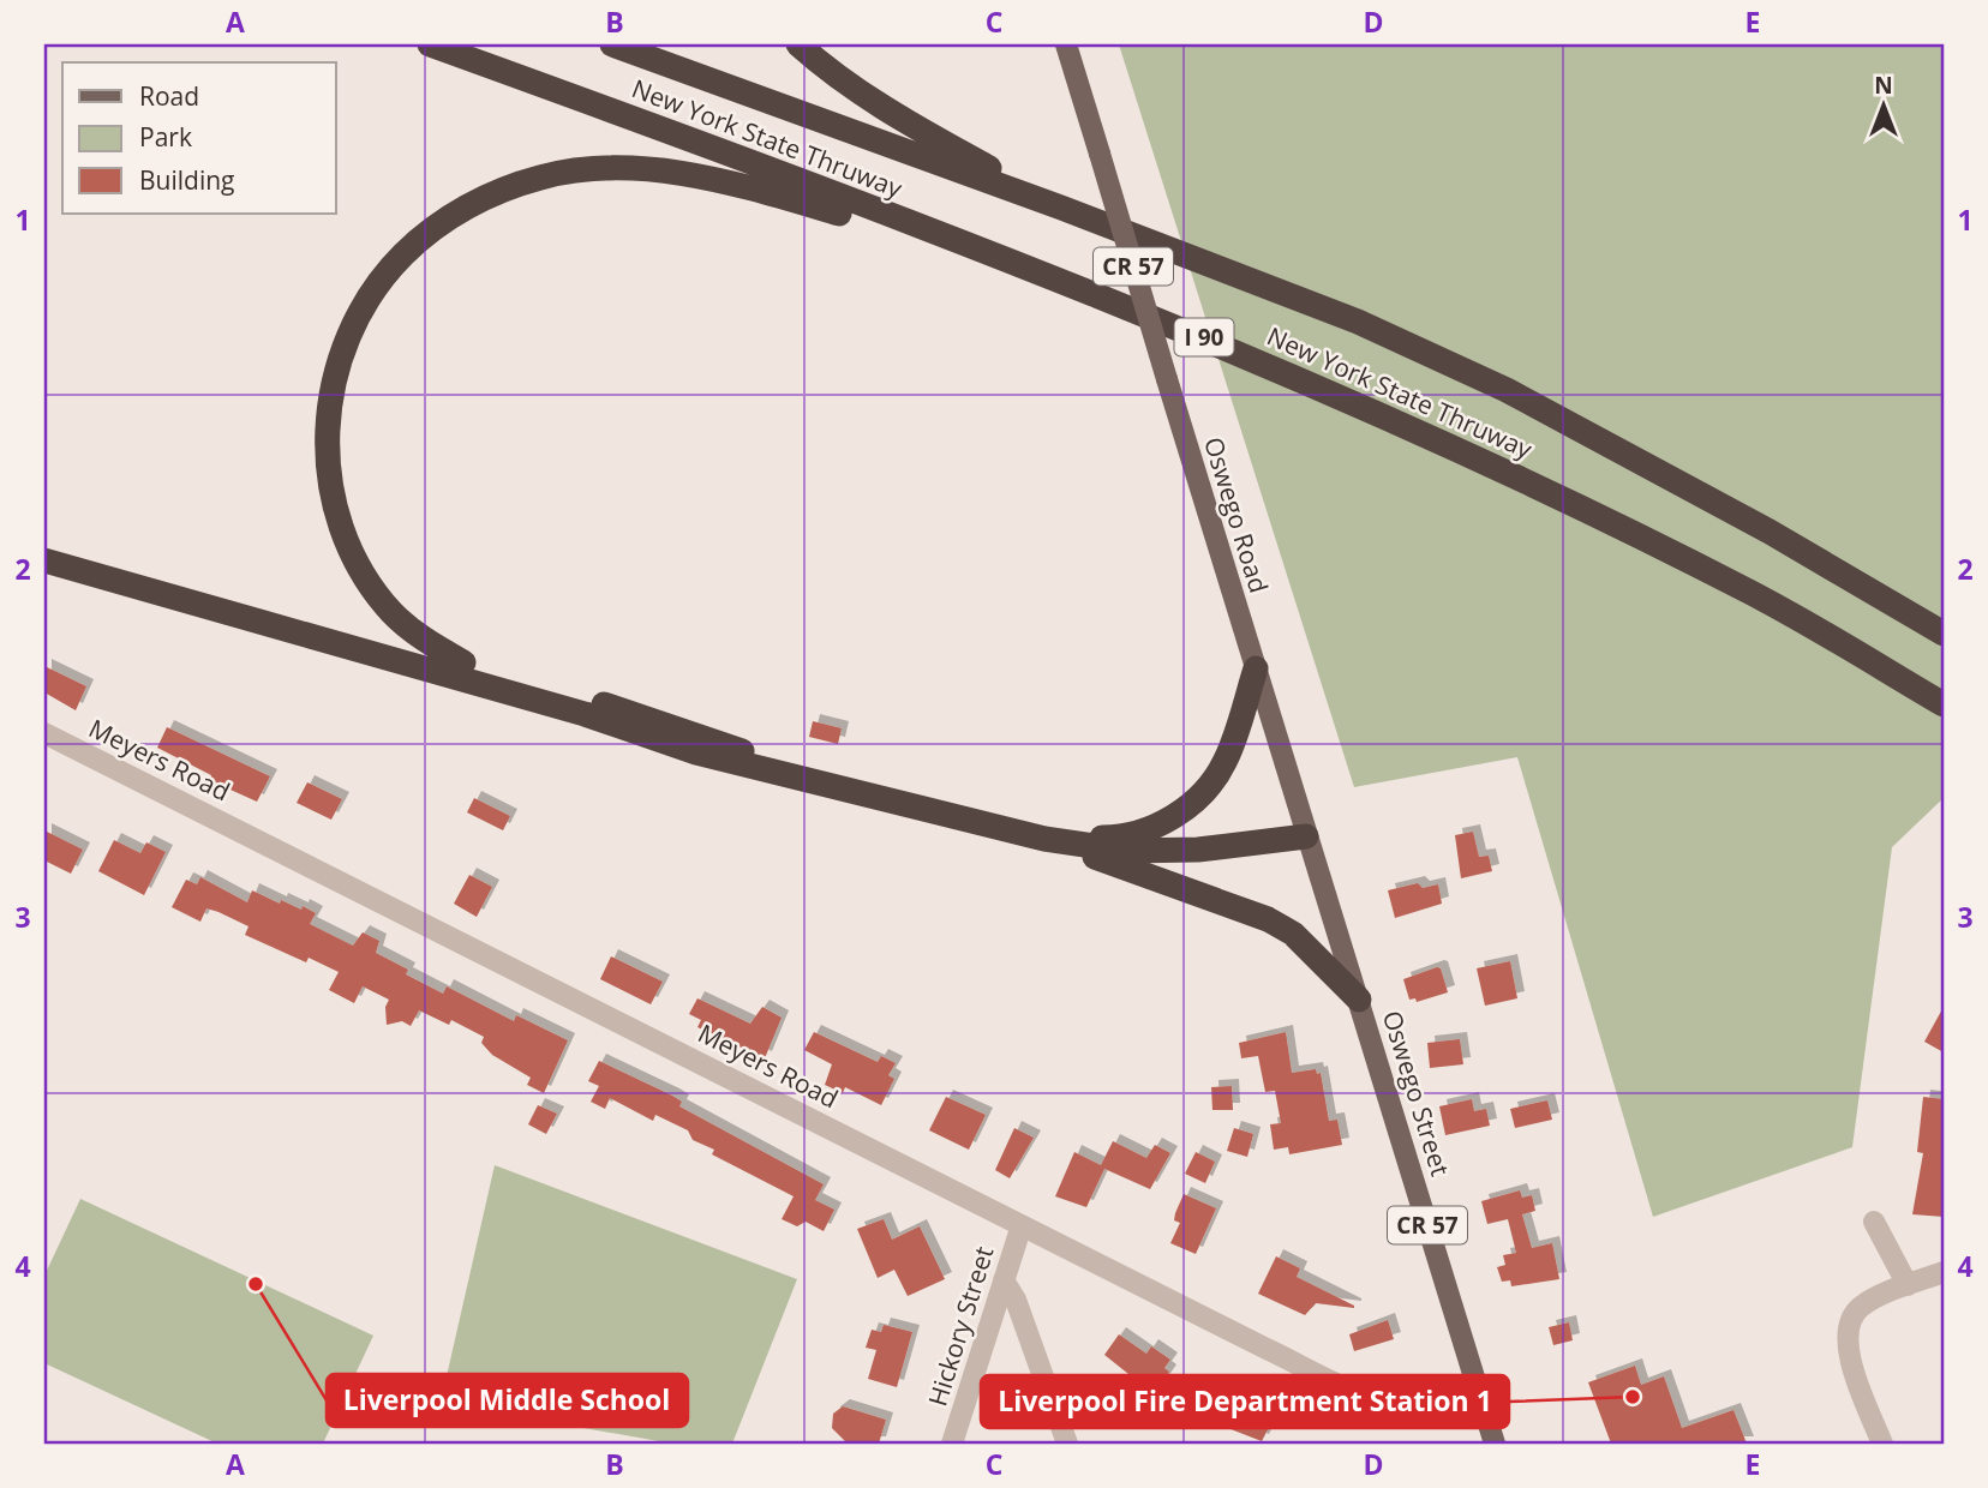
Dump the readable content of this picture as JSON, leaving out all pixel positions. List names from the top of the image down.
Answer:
{
  "streets": {
    "highway": ["New York State Thruway", "I 90"],
    "main road": ["CR 57", "Oswego Road", "Oswego Street"],
    "street": ["Meyers Road", "Hickory Street"]
  },
  "crossings": [
    ["Oswego Road", "Oswego Street"],
    ["Meyers Road", "Oswego Street"],
    ["Meyers Road", "Hickory Street"]
  ],
  "places": ["Liverpool Middle School", "Liverpool Fire Department Station 1"],
  "legend": ["Road", "Park", "Building"],
  "north": "top",
  "grid": {
    "columns": [
      "A",
      "B",
      "C",
      "D",
      "E"
    ],
    "rows": [
      "1",
      "2",
      "3",
      "4"
    ]
  }
}
